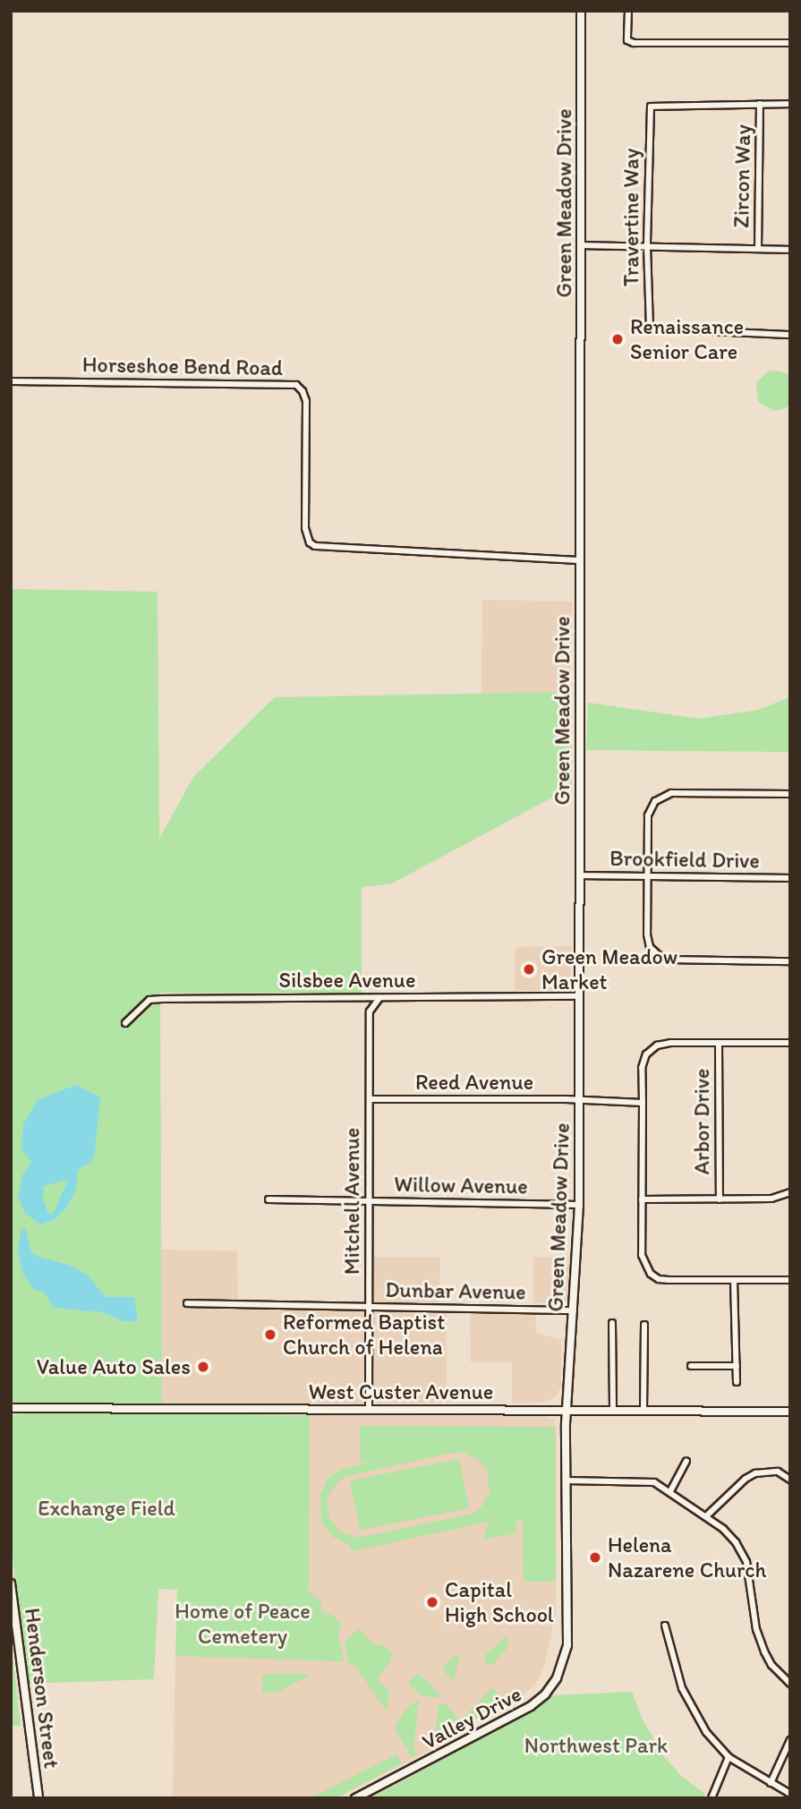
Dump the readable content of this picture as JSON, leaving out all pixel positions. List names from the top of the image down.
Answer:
{
  "streets": {
    "main road": [
      "Green Meadow Drive",
      "West Custer Avenue",
      "Henderson Street",
      "Valley Drive"
    ],
    "street": [
      "Zircon Way",
      "Travertine Way",
      "Horseshoe Bend Road",
      "Brookfield Drive",
      "Silsbee Avenue",
      "Reed Avenue",
      "Arbor Drive",
      "Willow Avenue",
      "Mitchell Avenue",
      "Dunbar Avenue"
    ]
  },
  "crossings": [
    ["Zircon Way", "Travertine Way"],
    ["Green Meadow Drive", "Horseshoe Bend Road"],
    ["Green Meadow Drive", "Brookfield Drive"],
    ["Green Meadow Drive", "Silsbee Avenue"],
    ["Green Meadow Drive", "Reed Avenue"],
    ["Green Meadow Drive", "Willow Avenue"],
    ["Green Meadow Drive", "Dunbar Avenue"],
    ["Green Meadow Drive", "West Custer Avenue"],
    ["Green Meadow Drive", "Valley Drive"],
    ["Silsbee Avenue", "Mitchell Avenue"],
    ["Reed Avenue", "Mitchell Avenue"],
    ["Willow Avenue", "Mitchell Avenue"],
    ["Mitchell Avenue", "Dunbar Avenue"],
    ["Mitchell Avenue", "West Custer Avenue"],
    ["West Custer Avenue", "Valley Drive"]
  ],
  "parks": ["Exchange Field", "Home of Peace Cemetery", "Northwest Park"],
  "places": [
    "Renaissance Senior Care",
    "Green Meadow Market",
    "Reformed Baptist Church of Helena",
    "Value Auto Sales",
    "Helena Nazarene Church",
    "Capital High School"
  ]
}
